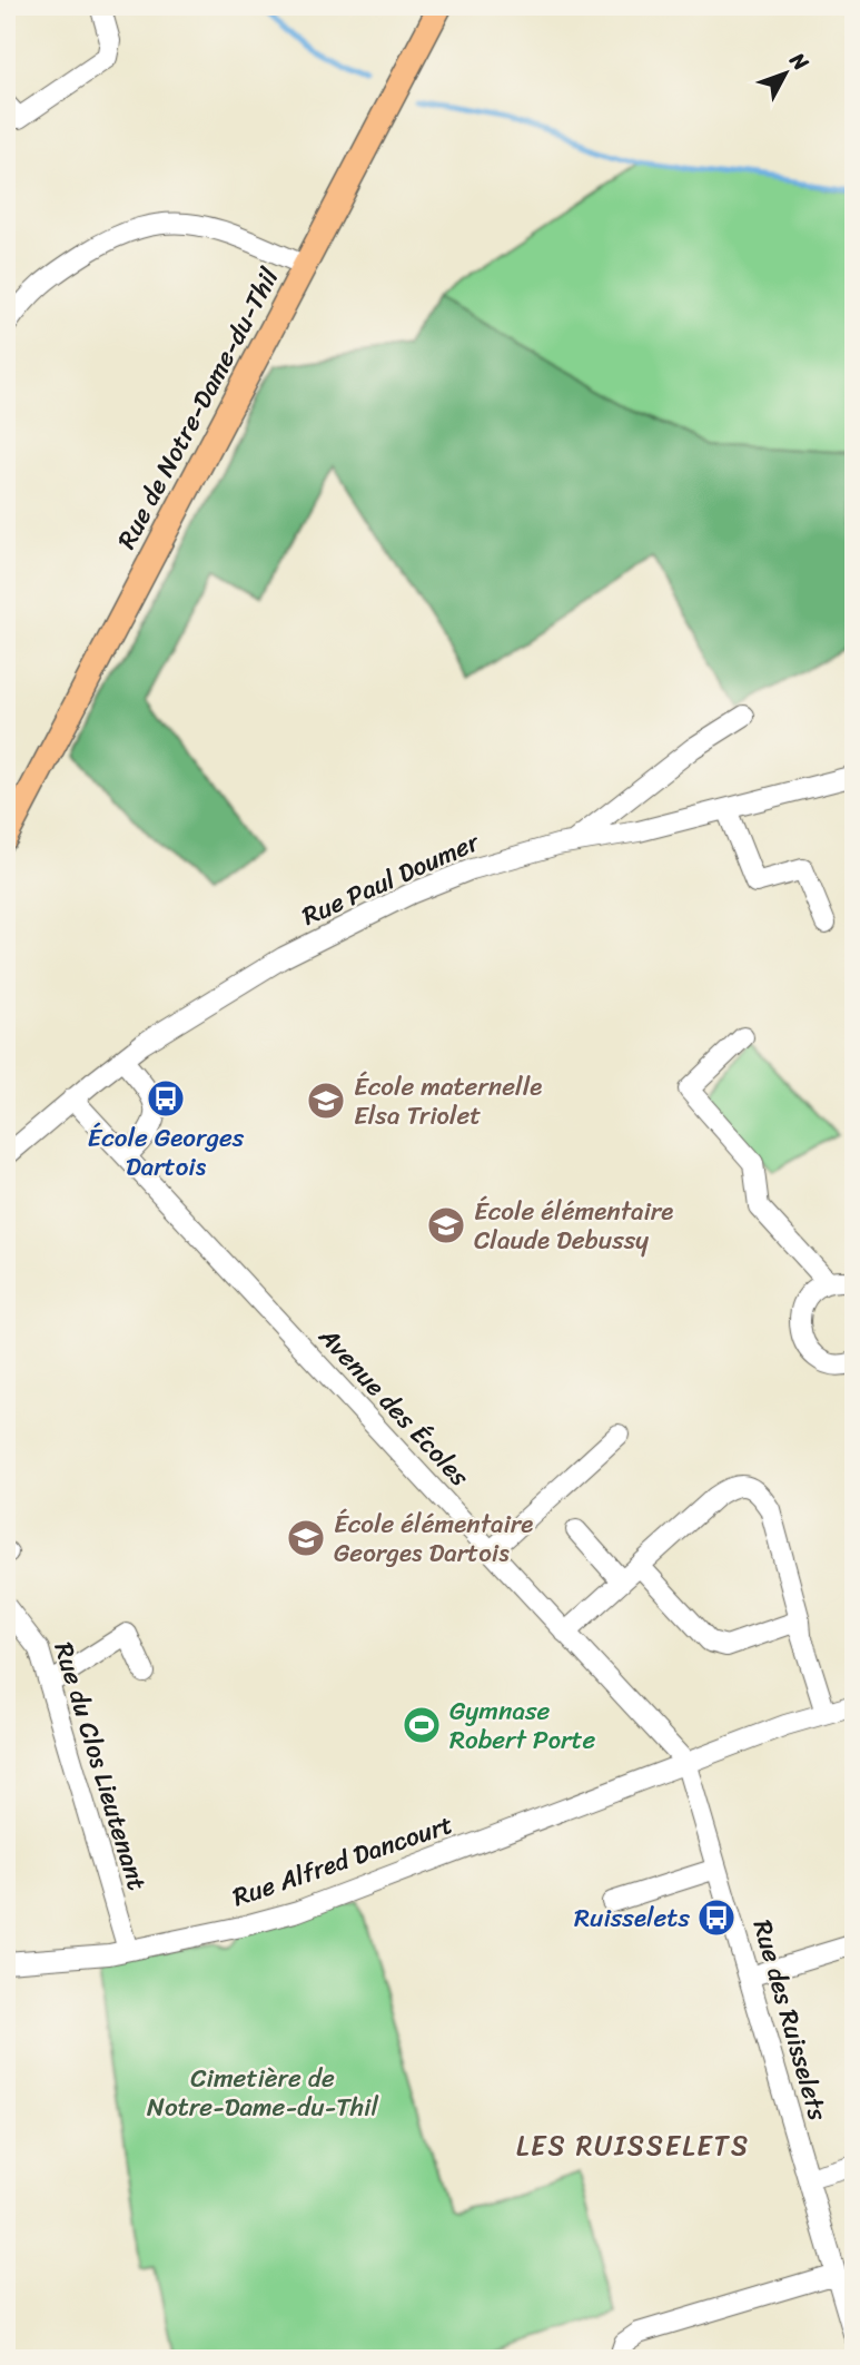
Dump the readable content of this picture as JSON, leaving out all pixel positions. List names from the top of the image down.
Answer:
{
  "streets": {
    "main road": ["Rue de Notre-Dame-du-Thil"],
    "street": [
      "Rue Paul Doumer",
      "Avenue des Écoles",
      "Rue du Clos Lieutenant",
      "Rue Alfred Dancourt",
      "Rue des Ruisselets"
    ]
  },
  "crossings": [
    ["Rue Paul Doumer", "Avenue des Écoles"],
    ["Avenue des Écoles", "Rue Alfred Dancourt"],
    ["Avenue des Écoles", "Rue des Ruisselets"],
    ["Rue du Clos Lieutenant", "Rue Alfred Dancourt"],
    ["Rue Alfred Dancourt", "Rue des Ruisselets"]
  ],
  "districts": ["LES RUISSELETS"],
  "parks": ["Cimetière de Notre-Dame-du-Thil"],
  "places": {
    "bus stop": ["École Georges Dartois", "Ruisselets"],
    "school or university": ["École maternelle Elsa Triolet", "École élémentaire Claude Debussy", "École élémentaire Georges Dartois"],
    "sports": ["Gymnase Robert Porte"]
  },
  "north": "top right"
}
